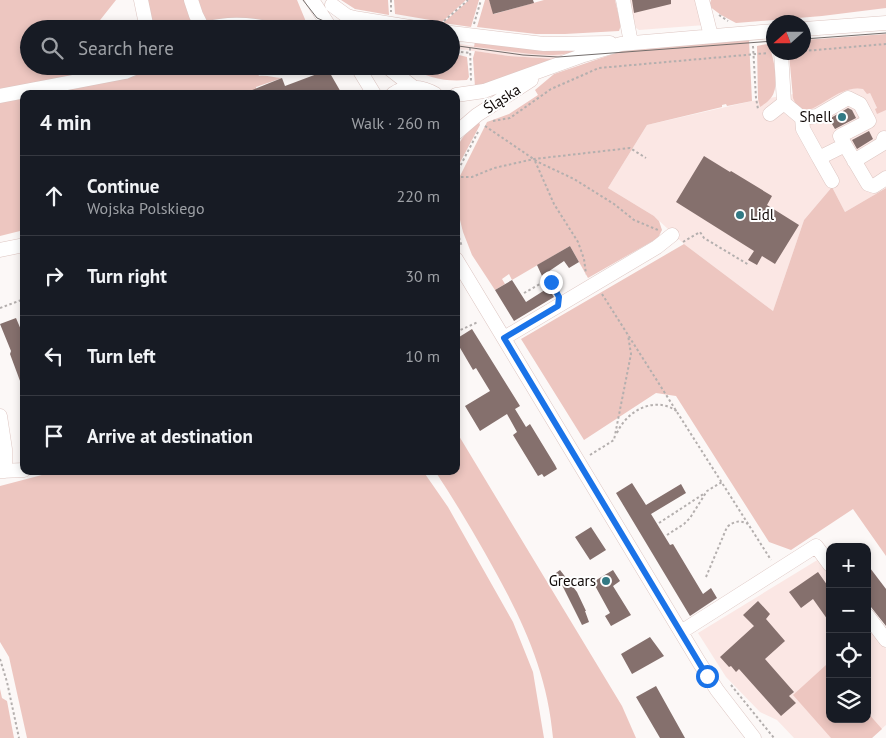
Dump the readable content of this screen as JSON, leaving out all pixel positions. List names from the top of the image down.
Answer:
{
  "streets": {
    "street": ["Śląska"]
  },
  "places": ["Shell", "Lidl", "Grecars"],
  "north": "left",
  "page": {
    "search": "Search here",
    "heading": ["4 min", "Walk · 260 m"],
    "list": [
      ["Continue", "Wojska Polskiego", "220 m"],
      ["Turn right", "30 m"],
      ["Turn left", "10 m"],
      "Arrive at destination"
    ],
    "map_buttons": ["+", "−"]
  }
}
